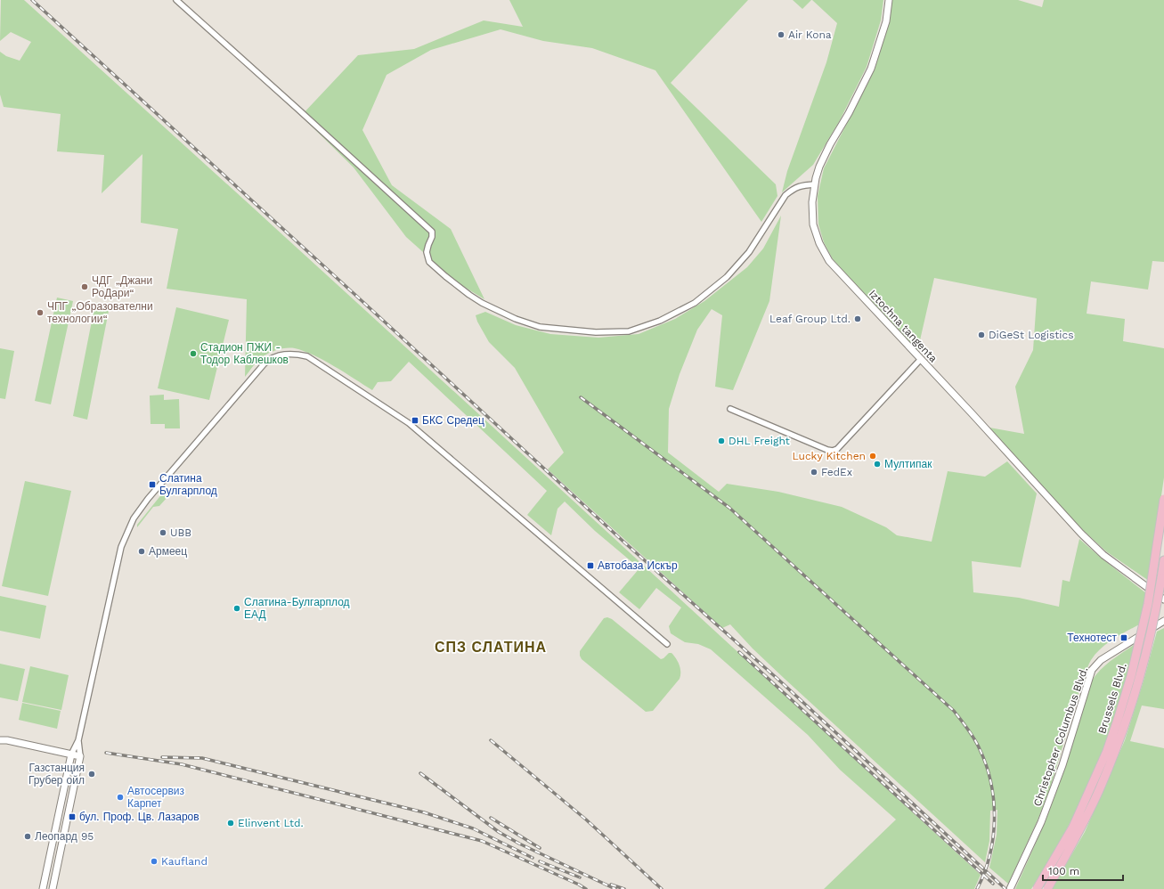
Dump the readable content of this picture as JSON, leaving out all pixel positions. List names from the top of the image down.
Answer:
{
  "streets": {
    "main road": ["Brussels Blvd."],
    "street": ["Iztochna tangenta", "Christopher Columbus Blvd."]
  },
  "districts": ["СПЗ СЛАТИНА"],
  "places": {
    "other": [
      "Air Kona",
      "ЧДГ „Джани РоДари“",
      "ЧПГ „Образователни технологии“",
      "Leaf Group Ltd.",
      "DiGeSt Logistics",
      "Стадион ПЖИ - Тодор Каблешков",
      "DHL Freight",
      "Lucky Kitchen",
      "Мултипак",
      "FedEx",
      "UBB",
      "Армеец",
      "Слатина-Булгарплод ЕАД",
      "Газстанция Грубер ойл",
      "Автосервиз Карпет",
      "Elinvent Ltd.",
      "Леопард 95",
      "Kaufland"
    ],
    "transit": [
      "БКС Средец",
      "Слатина Булгарплод",
      "Автобаза Искър",
      "Технотест",
      "бул. Проф. Цв. Лазаров"
    ]
  },
  "scale_bar": "100 m"
}
